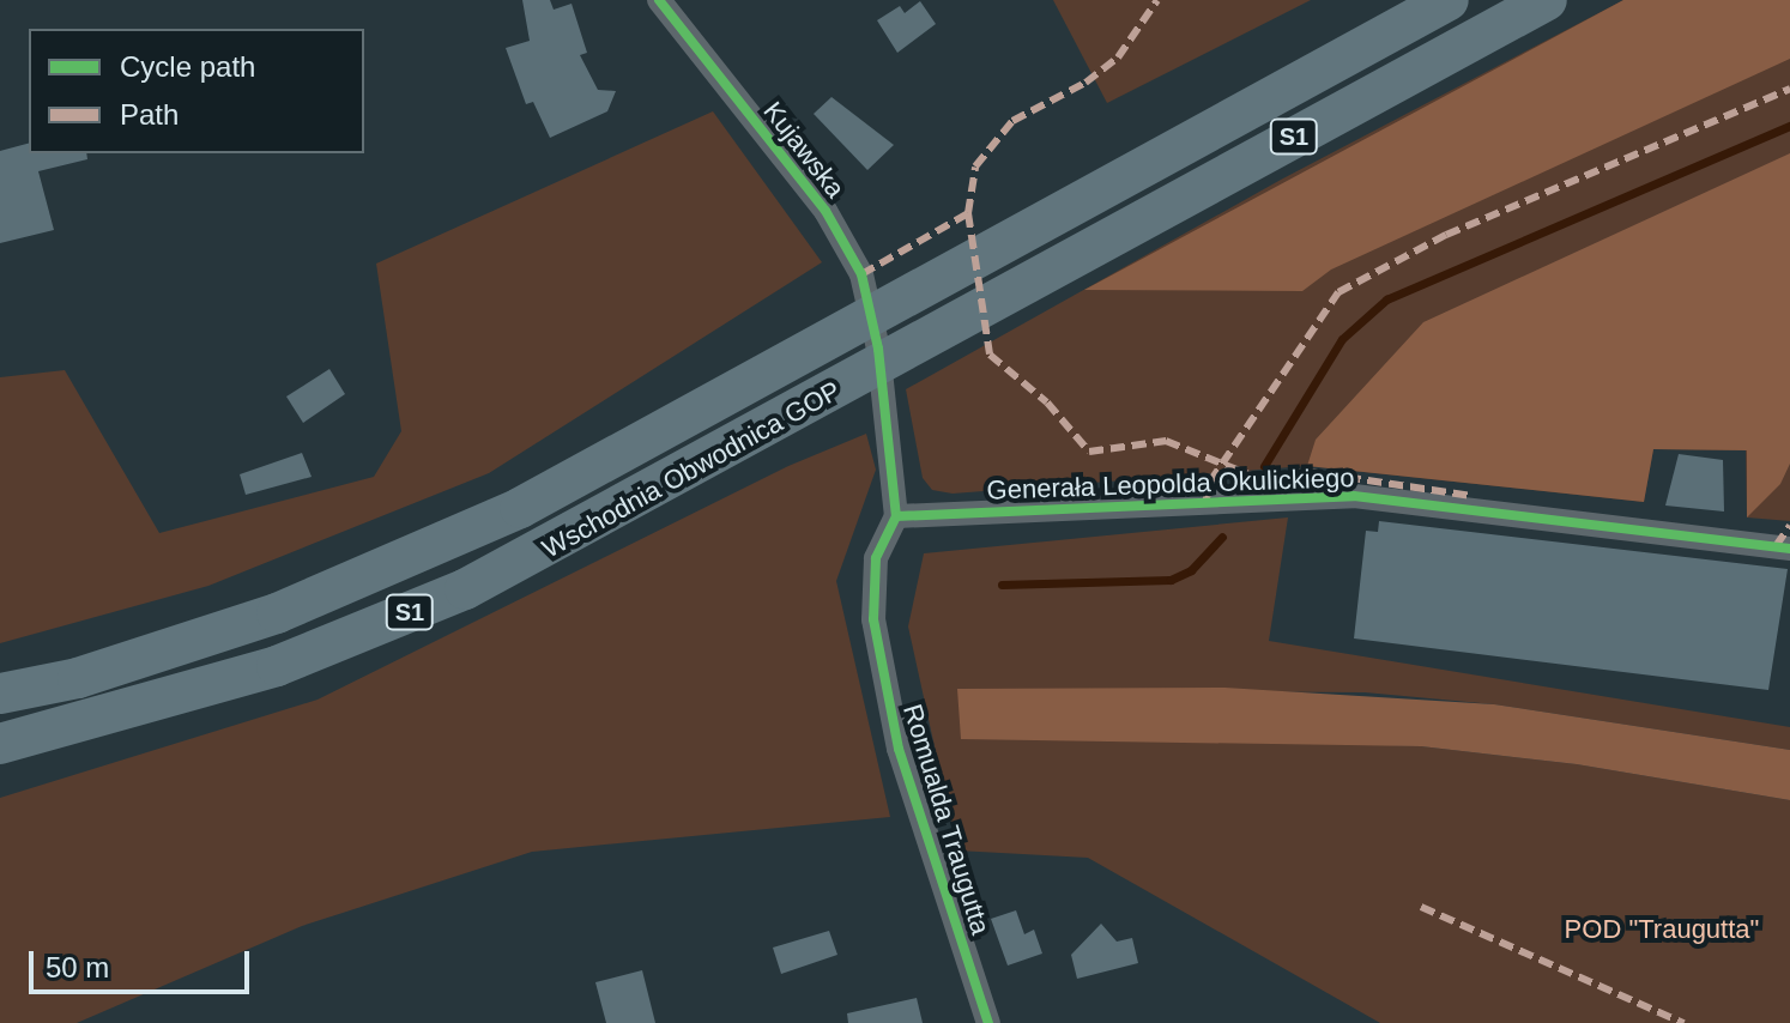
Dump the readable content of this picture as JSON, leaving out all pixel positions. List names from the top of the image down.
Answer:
{
  "streets": {
    "highway": ["S1", "Wschodnia Obwodnica GOP"],
    "street": ["Kujawska", "Generała Leopolda Okulickiego", "Romualda Traugutta"]
  },
  "crossings": [
    ["Kujawska", "Generała Leopolda Okulickiego"],
    ["Kujawska", "Romualda Traugutta"],
    ["Generała Leopolda Okulickiego", "Romualda Traugutta"]
  ],
  "parks": ["POD \"Traugutta\""],
  "legend": ["Cycle path", "Path"],
  "scale_bar": "50 m"
}
